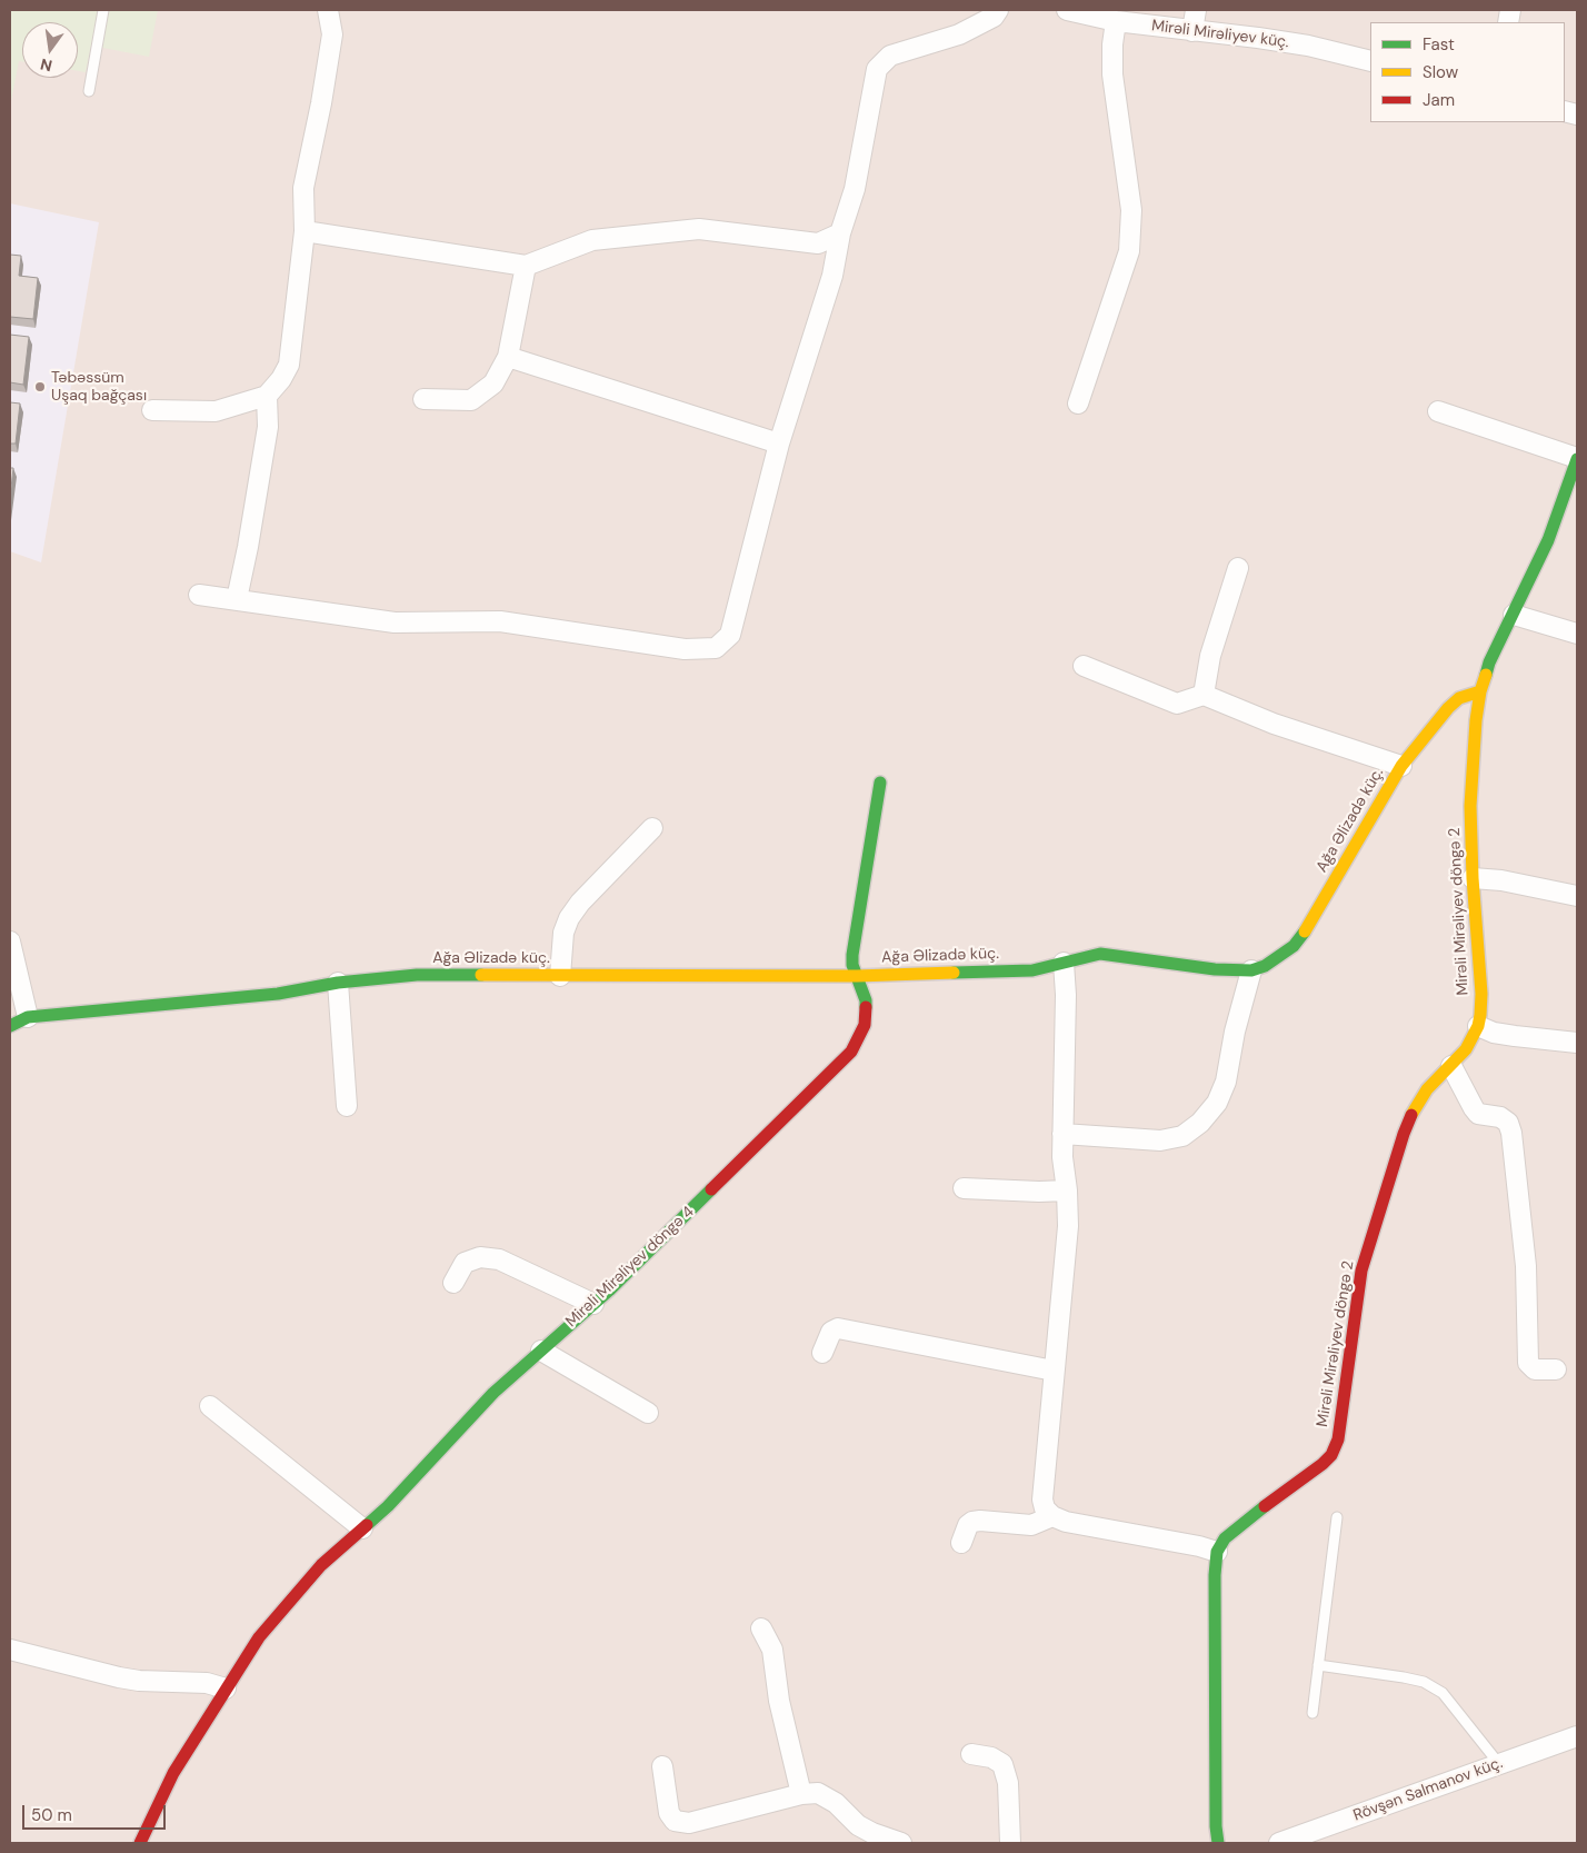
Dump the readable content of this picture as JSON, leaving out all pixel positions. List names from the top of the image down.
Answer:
{
  "streets": {
    "street": [
      "Mirəli Mirəliyev küç.",
      "Ağa Əlizadə küç.",
      "Mirəli Mirəliyev döngə 2",
      "Mirəli Mirəliyev döngə 4",
      "Rövşən Salmanov küç."
    ]
  },
  "crossings": [
    ["Ağa Əlizadə küç.", "Mirəli Mirəliyev döngə 2"],
    ["Ağa Əlizadə küç.", "Mirəli Mirəliyev döngə 4"]
  ],
  "places": ["Təbəssüm Uşaq bağçası"],
  "legend": ["Fast", "Slow", "Jam"],
  "scale_bar": "50 m",
  "north": "bottom"
}
